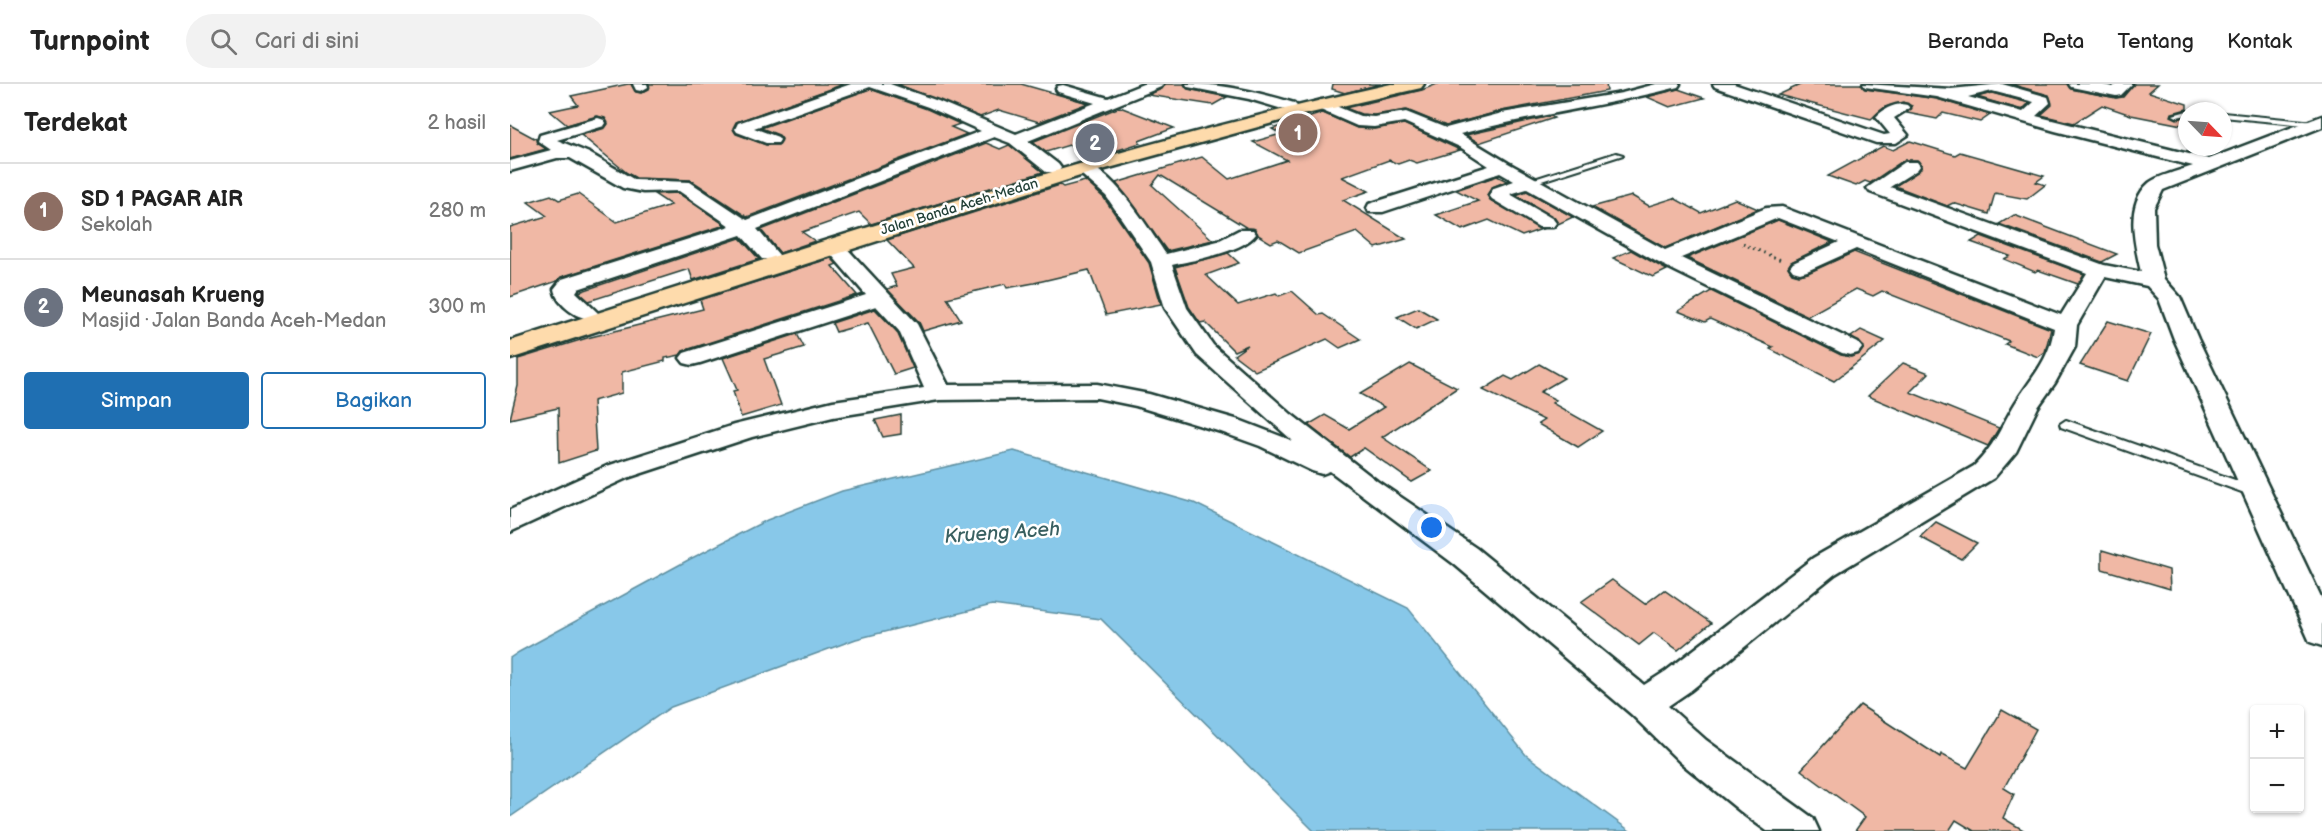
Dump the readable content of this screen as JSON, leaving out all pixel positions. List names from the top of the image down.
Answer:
{
  "streets": {
    "highway": ["Jalan Banda Aceh-Medan"]
  },
  "water": ["Krueng Aceh"],
  "north": "bottom right",
  "page": {
    "header": "Turnpoint",
    "search": "Cari di sini",
    "nav": [
      "Beranda",
      "Peta",
      "Tentang",
      "Kontak"
    ],
    "heading": ["Terdekat", "2 hasil"],
    "pins": ["1", "2"],
    "list": [
      {
        "mark": "1",
        "name": "SD 1 PAGAR AIR",
        "note": "Sekolah",
        "value": "280 m"
      },
      {
        "mark": "2",
        "name": "Meunasah Krueng",
        "note": "Masjid · Jalan Banda Aceh-Medan",
        "value": "300 m"
      }
    ],
    "buttons": ["Simpan", "Bagikan"],
    "map_buttons": ["+", "−"]
  }
}
